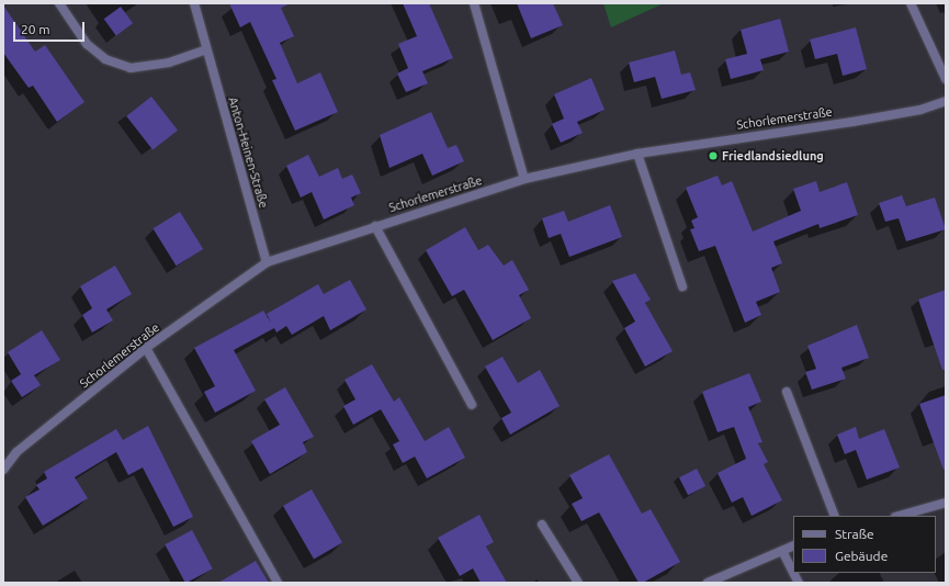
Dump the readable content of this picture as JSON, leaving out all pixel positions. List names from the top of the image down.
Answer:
{
  "streets": {
    "street": ["Schorlemerstraße", "Anton-Heinen-Straße"]
  },
  "crossings": [
    ["Schorlemerstraße", "Anton-Heinen-Straße"]
  ],
  "places": ["Friedlandsiedlung"],
  "legend": ["Straße", "Gebäude"],
  "scale_bar": "20 m"
}
